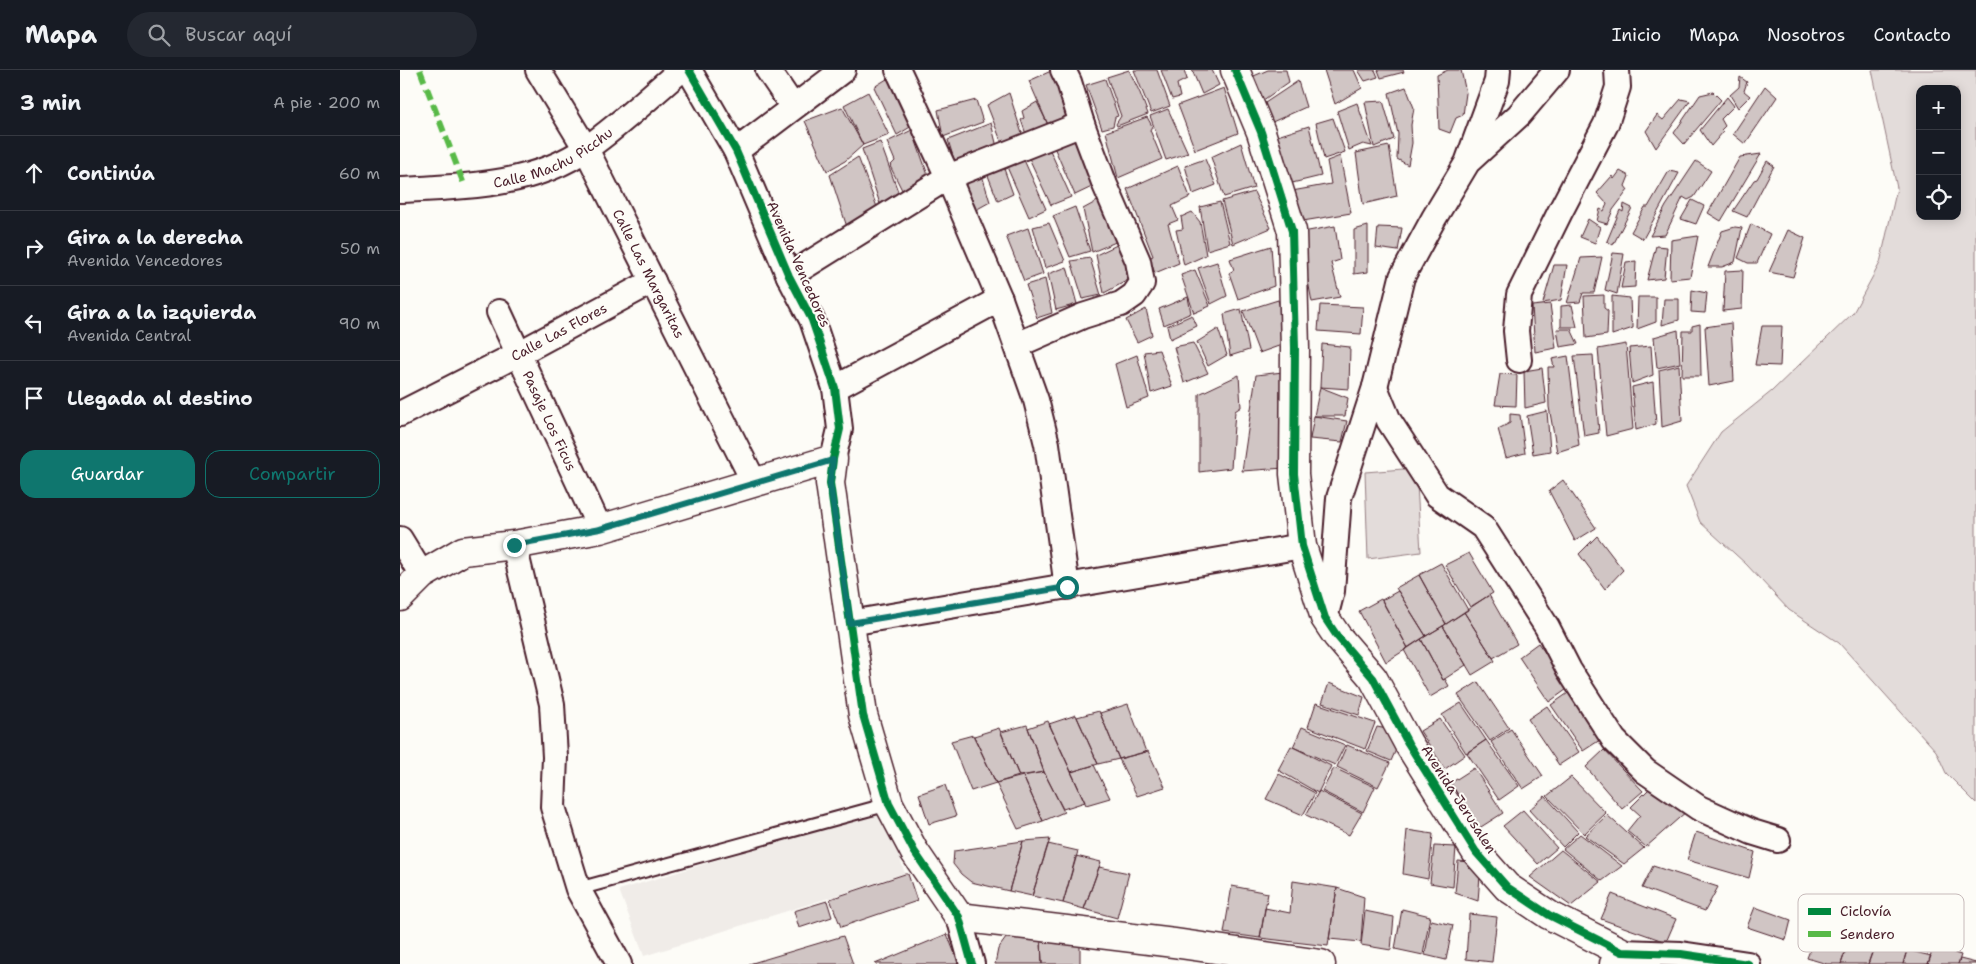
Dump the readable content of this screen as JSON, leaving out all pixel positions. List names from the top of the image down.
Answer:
{
  "streets": {
    "street": [
      "Calle Machu Picchu",
      "Avenida Vencedores",
      "Calle Las Margaritas",
      "Calle Las Flores",
      "Pasaje Los Ficus",
      "Avenida Jerusalen"
    ]
  },
  "crossings": [
    ["Calle Machu Picchu", "Calle Las Margaritas"],
    ["Calle Las Margaritas", "Calle Las Flores"],
    ["Calle Las Flores", "Pasaje Los Ficus"]
  ],
  "legend": ["Ciclovía", "Sendero"],
  "page": {
    "header": "Mapa",
    "search": "Buscar aquí",
    "nav": [
      "Inicio",
      "Mapa",
      "Nosotros",
      "Contacto"
    ],
    "heading": ["3 min", "A pie · 200 m"],
    "map_buttons": ["+", "−"],
    "list": [
      ["Continúa", "60 m"],
      ["Gira a la derecha", "Avenida Vencedores", "50 m"],
      ["Gira a la izquierda", "Avenida Central", "90 m"],
      "Llegada al destino"
    ],
    "buttons": ["Guardar", "Compartir"]
  }
}
